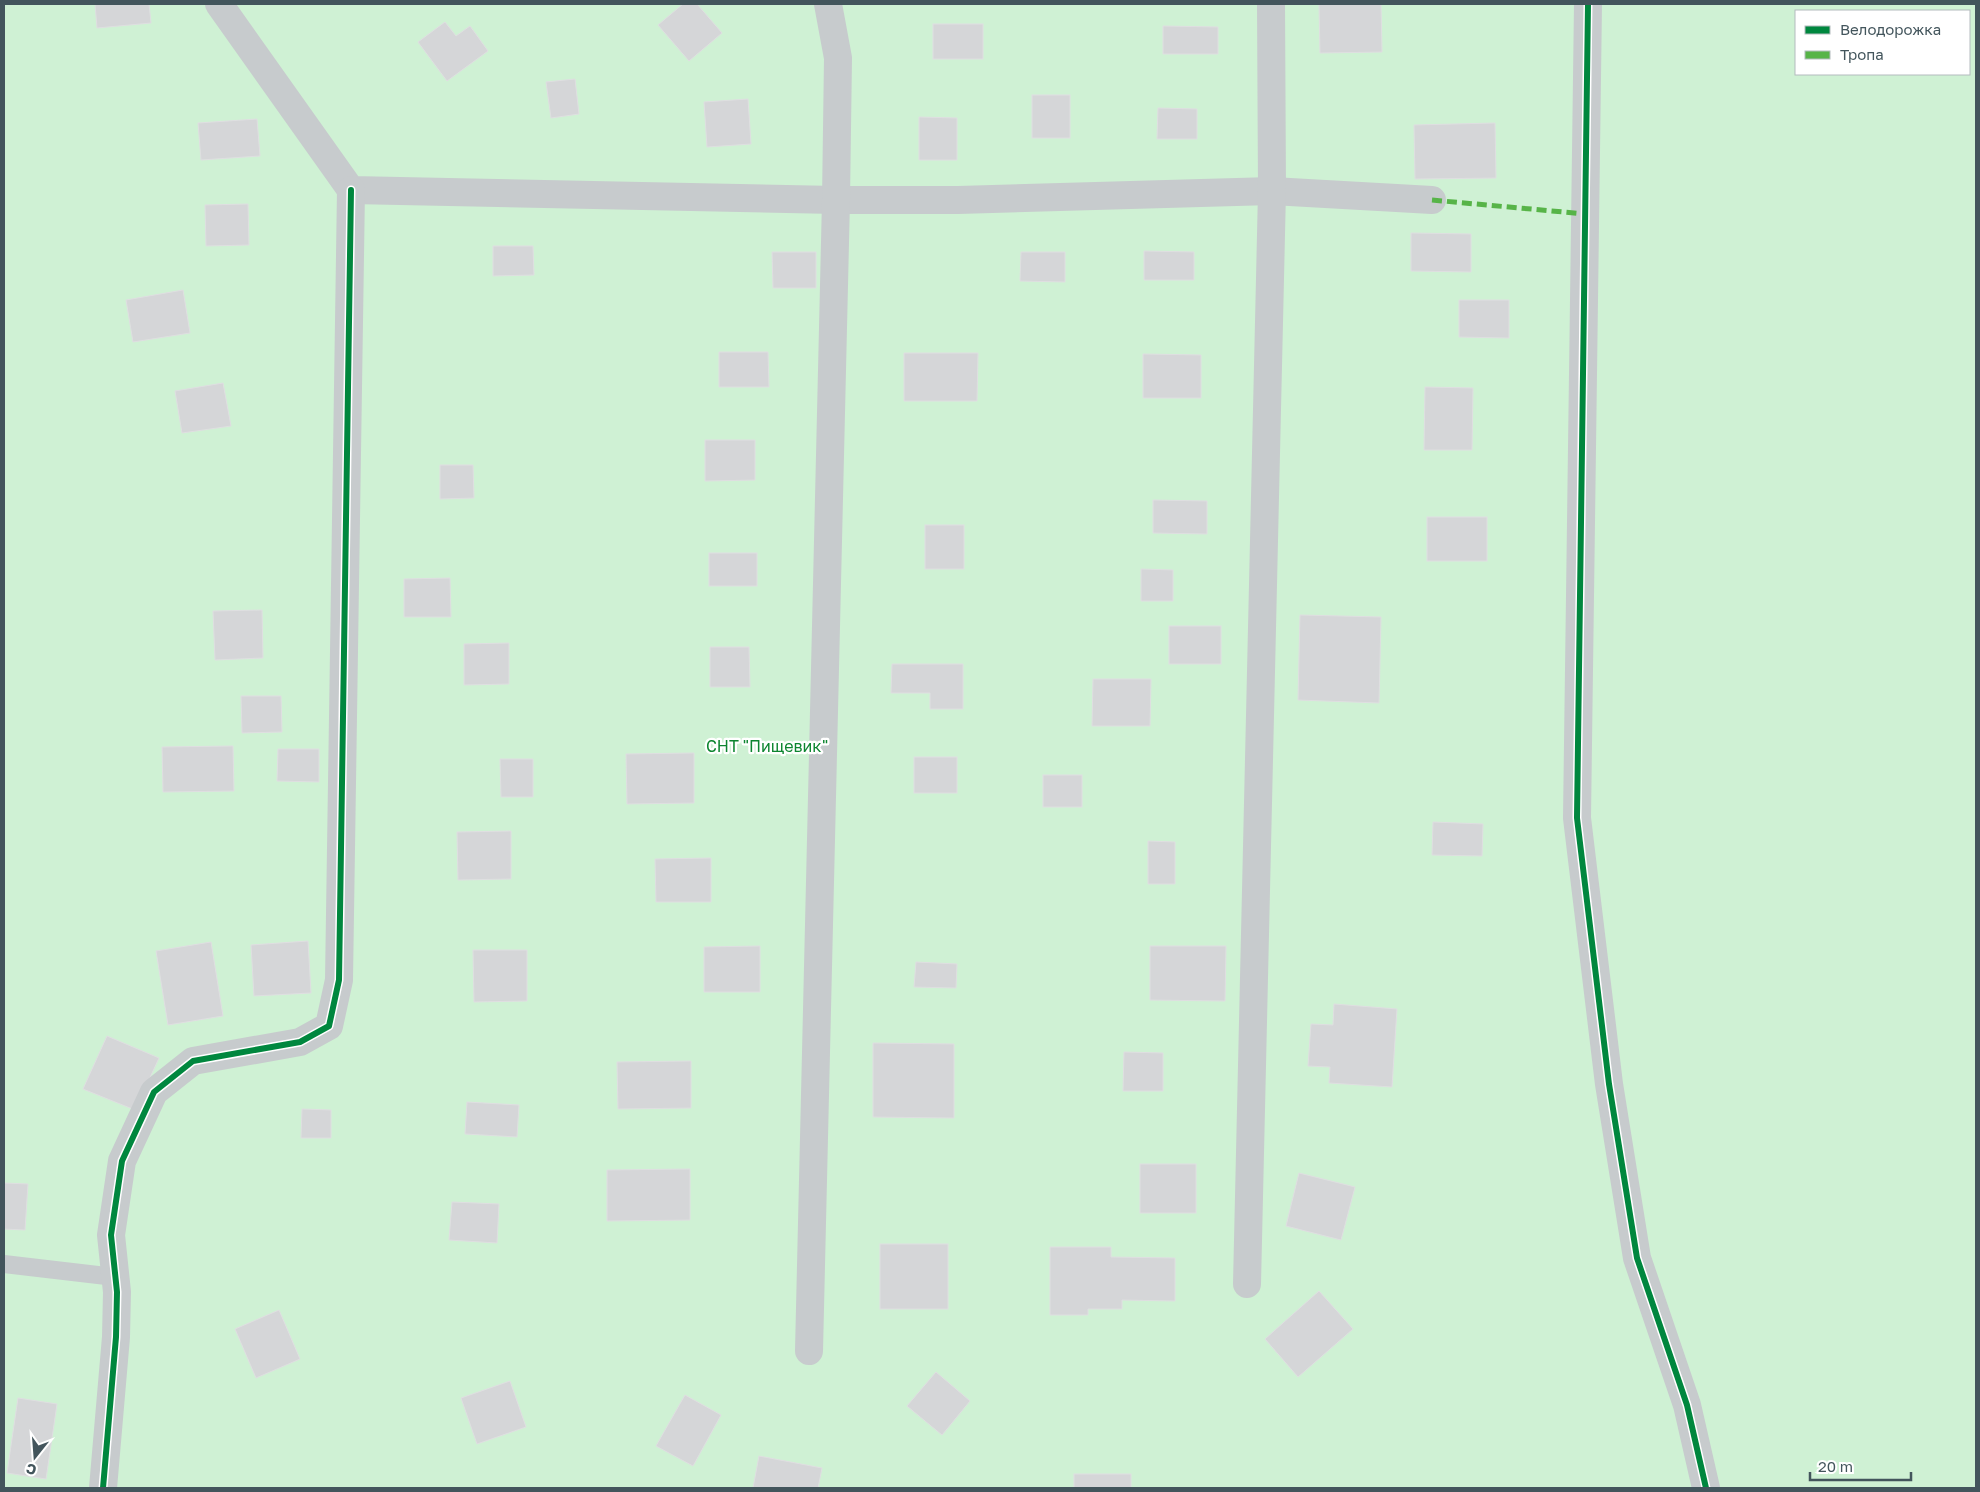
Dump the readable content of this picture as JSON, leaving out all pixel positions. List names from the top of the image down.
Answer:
{
  "parks": ["СНТ \"Пищевик\""],
  "legend": ["Велодорожка", "Тропа"],
  "scale_bar": "20 m",
  "north": "bottom"
}
